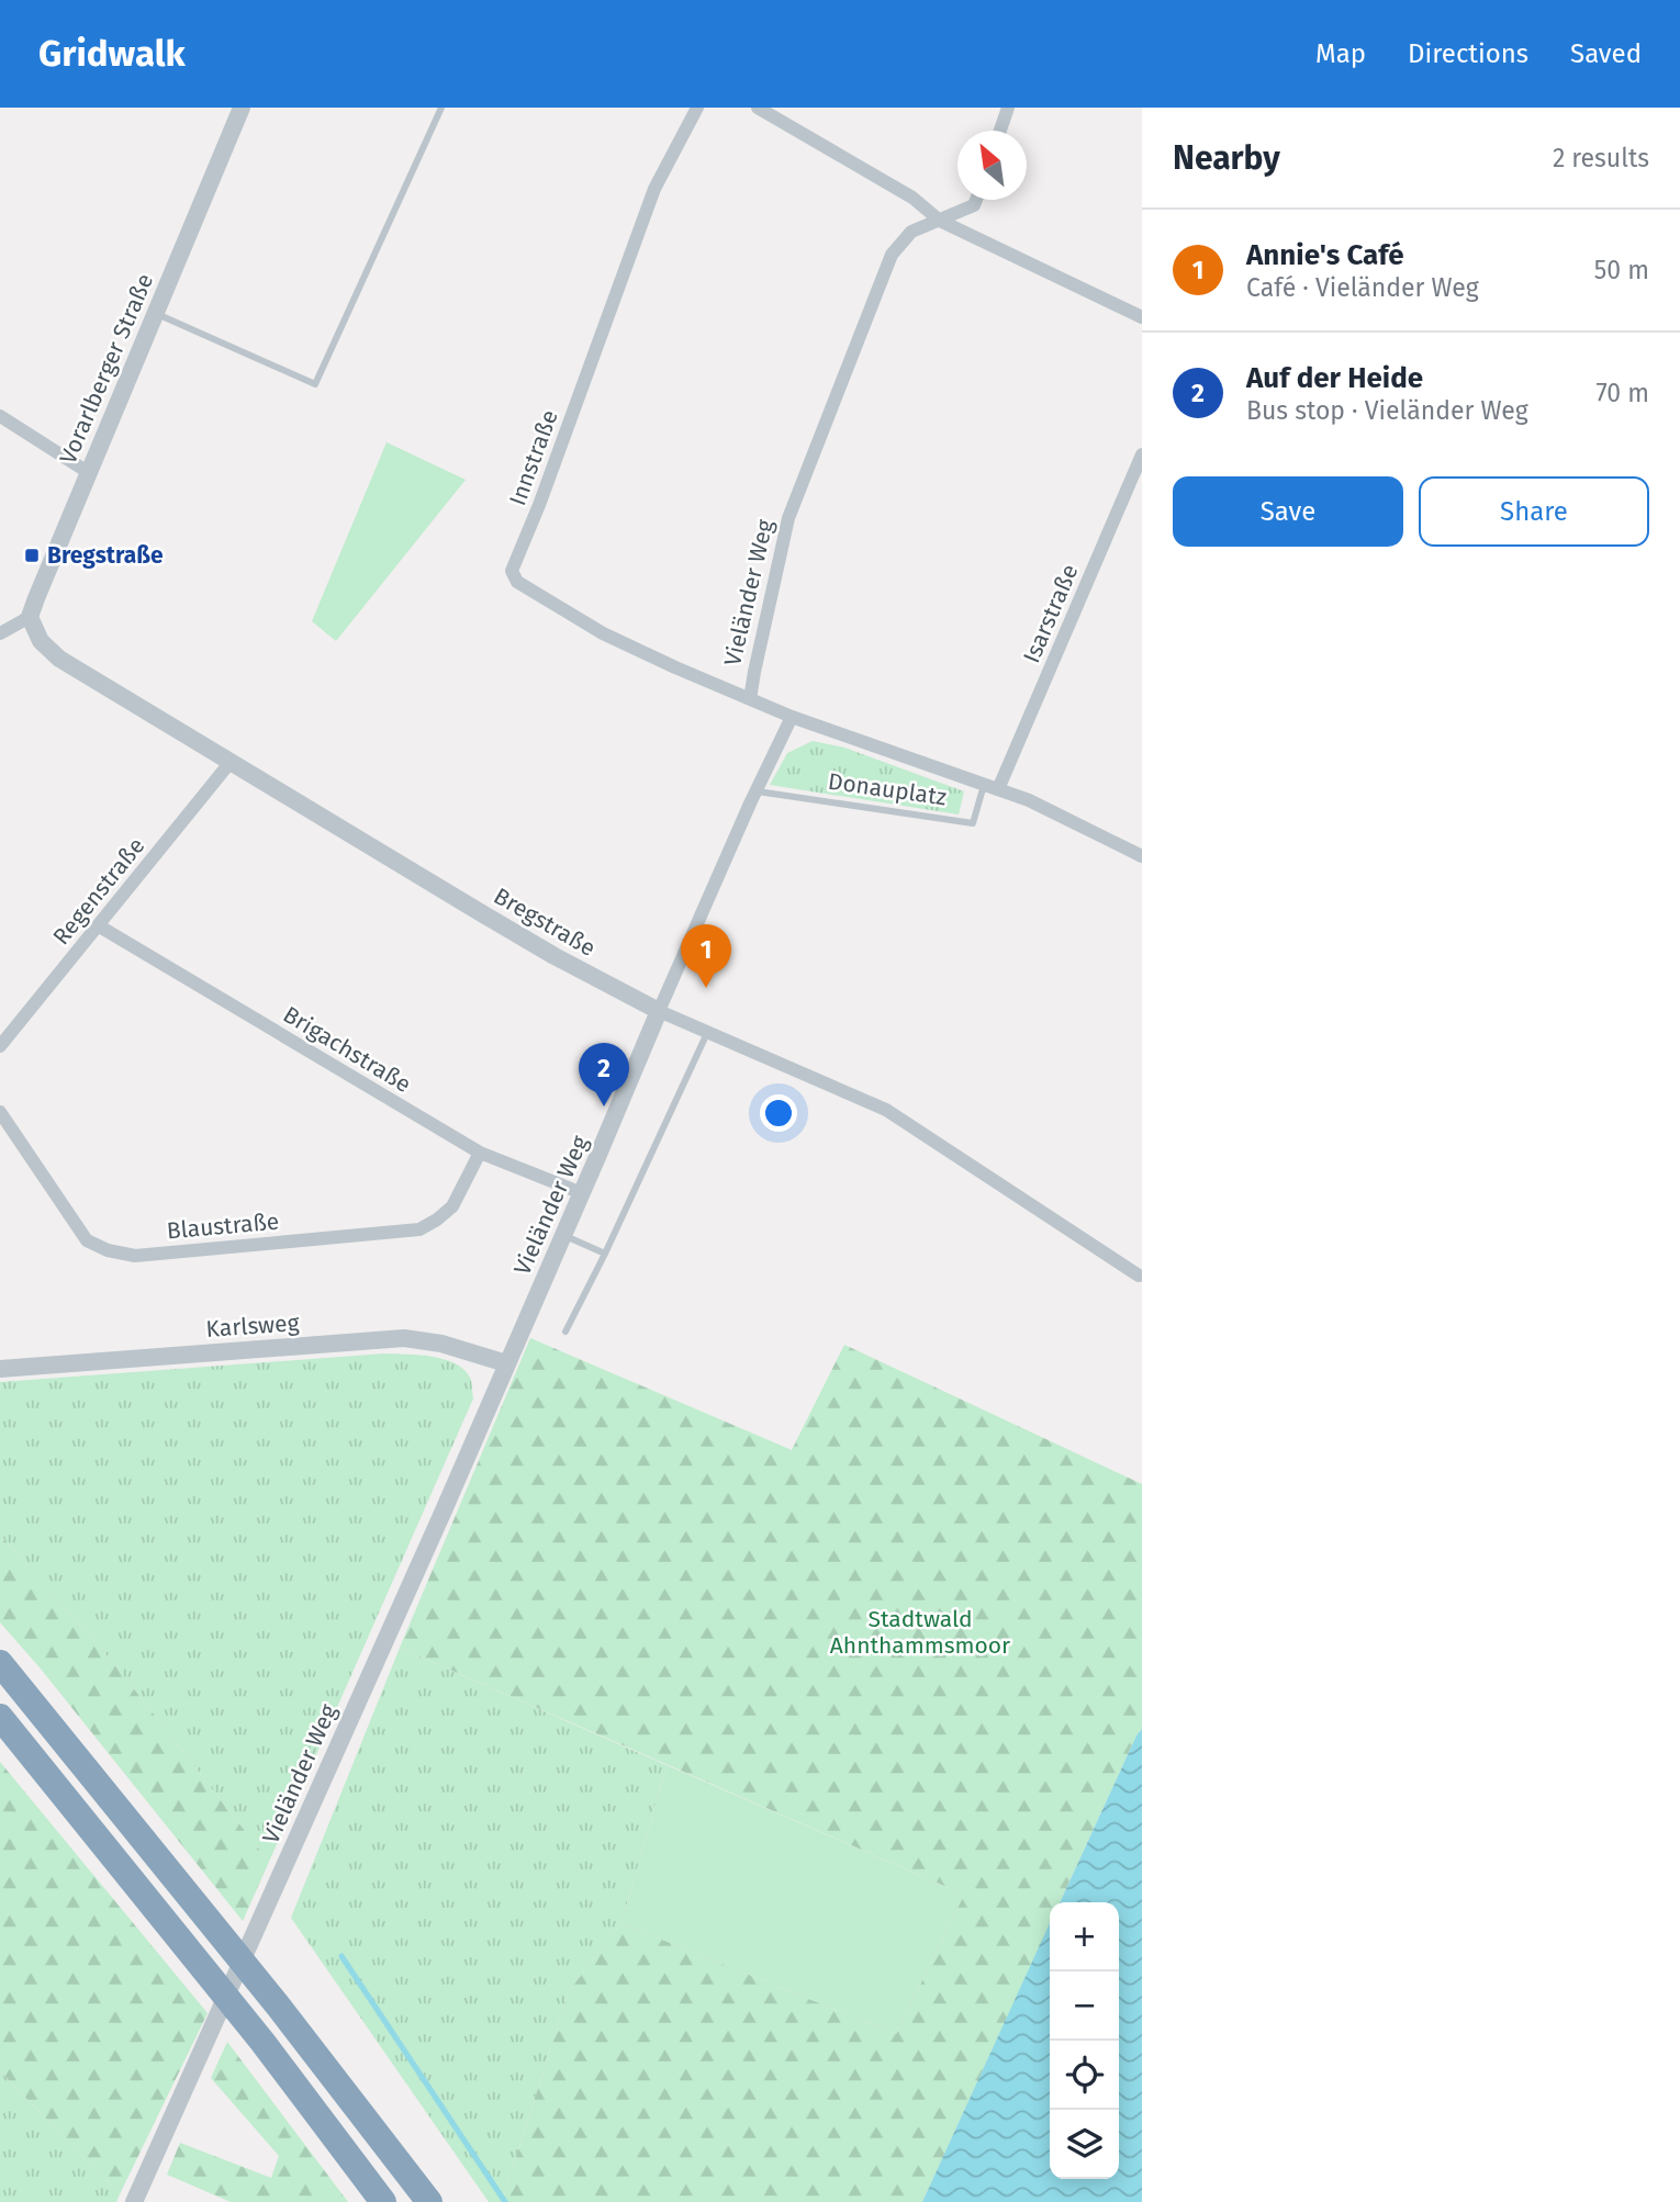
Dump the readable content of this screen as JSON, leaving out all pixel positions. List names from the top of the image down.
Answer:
{
  "streets": {
    "street": [
      "Vorarlberger Straße",
      "Innstraße",
      "Vieländer Weg",
      "Isarstraße",
      "Donauplatz",
      "Regenstraße",
      "Bregstraße",
      "Brigachstraße",
      "Blaustraße",
      "Karlsweg"
    ]
  },
  "crossings": [
    ["Vorarlberger Straße", "Bregstraße"],
    ["Innstraße", "Vieländer Weg"],
    ["Vieländer Weg", "Donauplatz"],
    ["Vieländer Weg", "Bregstraße"],
    ["Vieländer Weg", "Brigachstraße"],
    ["Vieländer Weg", "Karlsweg"],
    ["Isarstraße", "Donauplatz"],
    ["Regenstraße", "Bregstraße"],
    ["Regenstraße", "Brigachstraße"],
    ["Brigachstraße", "Blaustraße"]
  ],
  "parks": ["Stadtwald Ahnthammsmoor"],
  "places": {
    "transit": ["Bregstraße"]
  },
  "north": "top left",
  "page": {
    "header": "Gridwalk",
    "nav": ["Map", "Directions", "Saved"],
    "heading": ["Nearby", "2 results"],
    "list": [
      {
        "mark": "1",
        "name": "Annie's Café",
        "note": "Café · Vieländer Weg",
        "value": "50 m"
      },
      {
        "mark": "2",
        "name": "Auf der Heide",
        "note": "Bus stop · Vieländer Weg",
        "value": "70 m"
      }
    ],
    "buttons": ["Save", "Share"],
    "pins": ["1", "2"],
    "map_buttons": ["+", "−"]
  }
}
